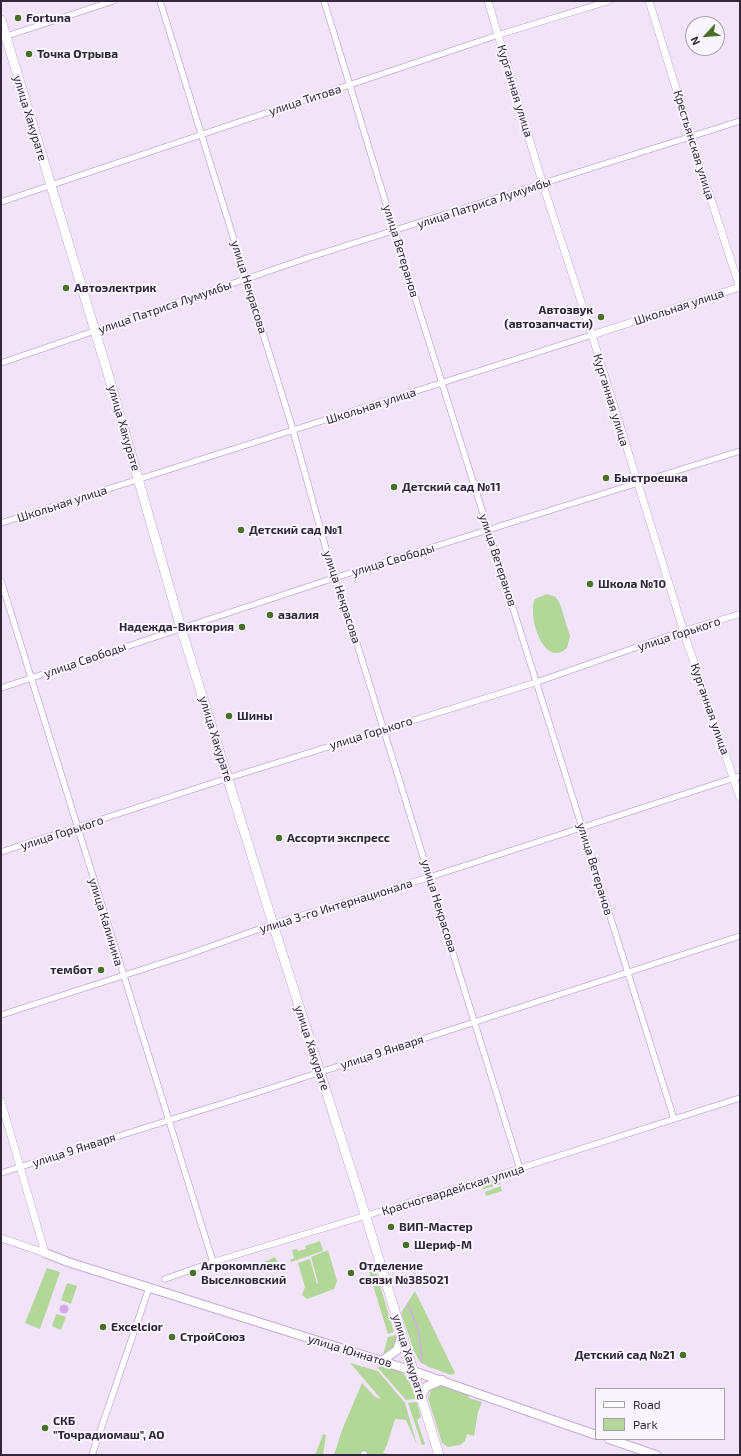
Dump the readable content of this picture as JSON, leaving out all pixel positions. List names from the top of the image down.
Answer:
{
  "streets": {
    "main road": ["улица Хакурате", "улица Юннатов"],
    "street": [
      "Курганная улица",
      "улица Титова",
      "Крестьянская улица",
      "улица Патриса Лумумбы",
      "улица Ветеранов",
      "улица Некрасова",
      "Школьная улица",
      "улица Свободы",
      "улица Горького",
      "улица 3-го Интернационала",
      "улица Калинина",
      "улица 9 Января",
      "Красногвардейская улица"
    ]
  },
  "crossings": [
    ["Курганная улица", "улица Титова"],
    ["Курганная улица", "улица Патриса Лумумбы"],
    ["Курганная улица", "Школьная улица"],
    ["Курганная улица", "улица Свободы"],
    ["Курганная улица", "улица Горького"],
    ["Курганная улица", "улица 3-го Интернационала"],
    ["улица Титова", "улица Хакурате"],
    ["улица Титова", "улица Ветеранов"],
    ["улица Титова", "улица Некрасова"],
    ["улица Хакурате", "улица Патриса Лумумбы"],
    ["улица Хакурате", "Школьная улица"],
    ["улица Хакурате", "улица Свободы"],
    ["улица Хакурате", "улица Горького"],
    ["улица Хакурате", "улица 3-го Интернационала"],
    ["улица Хакурате", "улица 9 Января"],
    ["улица Хакурате", "Красногвардейская улица"],
    ["улица Хакурате", "улица Юннатов"],
    ["Крестьянская улица", "улица Патриса Лумумбы"],
    ["Крестьянская улица", "Школьная улица"],
    ["улица Патриса Лумумбы", "улица Ветеранов"],
    ["улица Патриса Лумумбы", "улица Некрасова"],
    ["улица Ветеранов", "Школьная улица"],
    ["улица Ветеранов", "улица Свободы"],
    ["улица Ветеранов", "улица Горького"],
    ["улица Ветеранов", "улица 3-го Интернационала"],
    ["улица Ветеранов", "улица 9 Января"],
    ["улица Ветеранов", "Красногвардейская улица"],
    ["улица Некрасова", "Школьная улица"],
    ["улица Некрасова", "улица Свободы"],
    ["улица Некрасова", "улица Горького"],
    ["улица Некрасова", "улица 3-го Интернационала"],
    ["улица Некрасова", "улица 9 Января"],
    ["улица Некрасова", "Красногвардейская улица"],
    ["улица Свободы", "улица Калинина"],
    ["улица Горького", "улица Калинина"],
    ["улица 3-го Интернационала", "улица Калинина"],
    ["улица Калинина", "улица 9 Января"],
    ["улица Калинина", "Красногвардейская улица"]
  ],
  "places": [
    "Fortuna",
    "Точка Отрыва",
    "Автоэлектрик",
    "Автозвук (автозапчасти)",
    "Быстроешка",
    "Детский сад №11",
    "Детский сад №1",
    "Школа №10",
    "азалия",
    "Надежда-Виктория",
    "Шины",
    "Ассорти экспресс",
    "тембот",
    "ВИП-Мастер",
    "Шериф-М",
    "Агрокомплекс Выселковский",
    "Отделение связи №385021",
    "Excelcior",
    "СтройСоюз",
    "Детский сад №21",
    "СКБ \"Точрадиомаш\", АО"
  ],
  "legend": ["Road", "Park"],
  "north": "bottom left"
}
